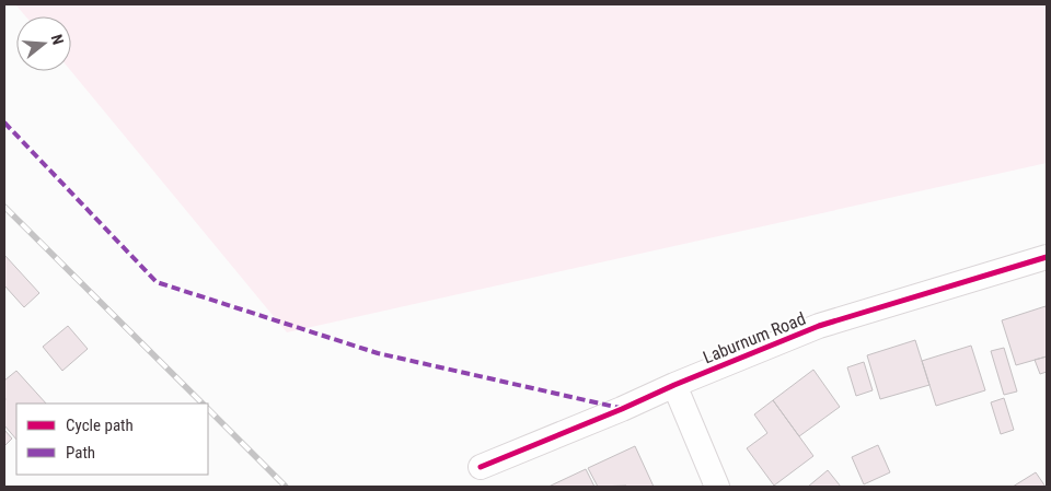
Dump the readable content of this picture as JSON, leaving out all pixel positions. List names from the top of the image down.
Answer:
{
  "streets": {
    "street": ["Laburnum Road"]
  },
  "legend": ["Cycle path", "Path"],
  "north": "right"
}
